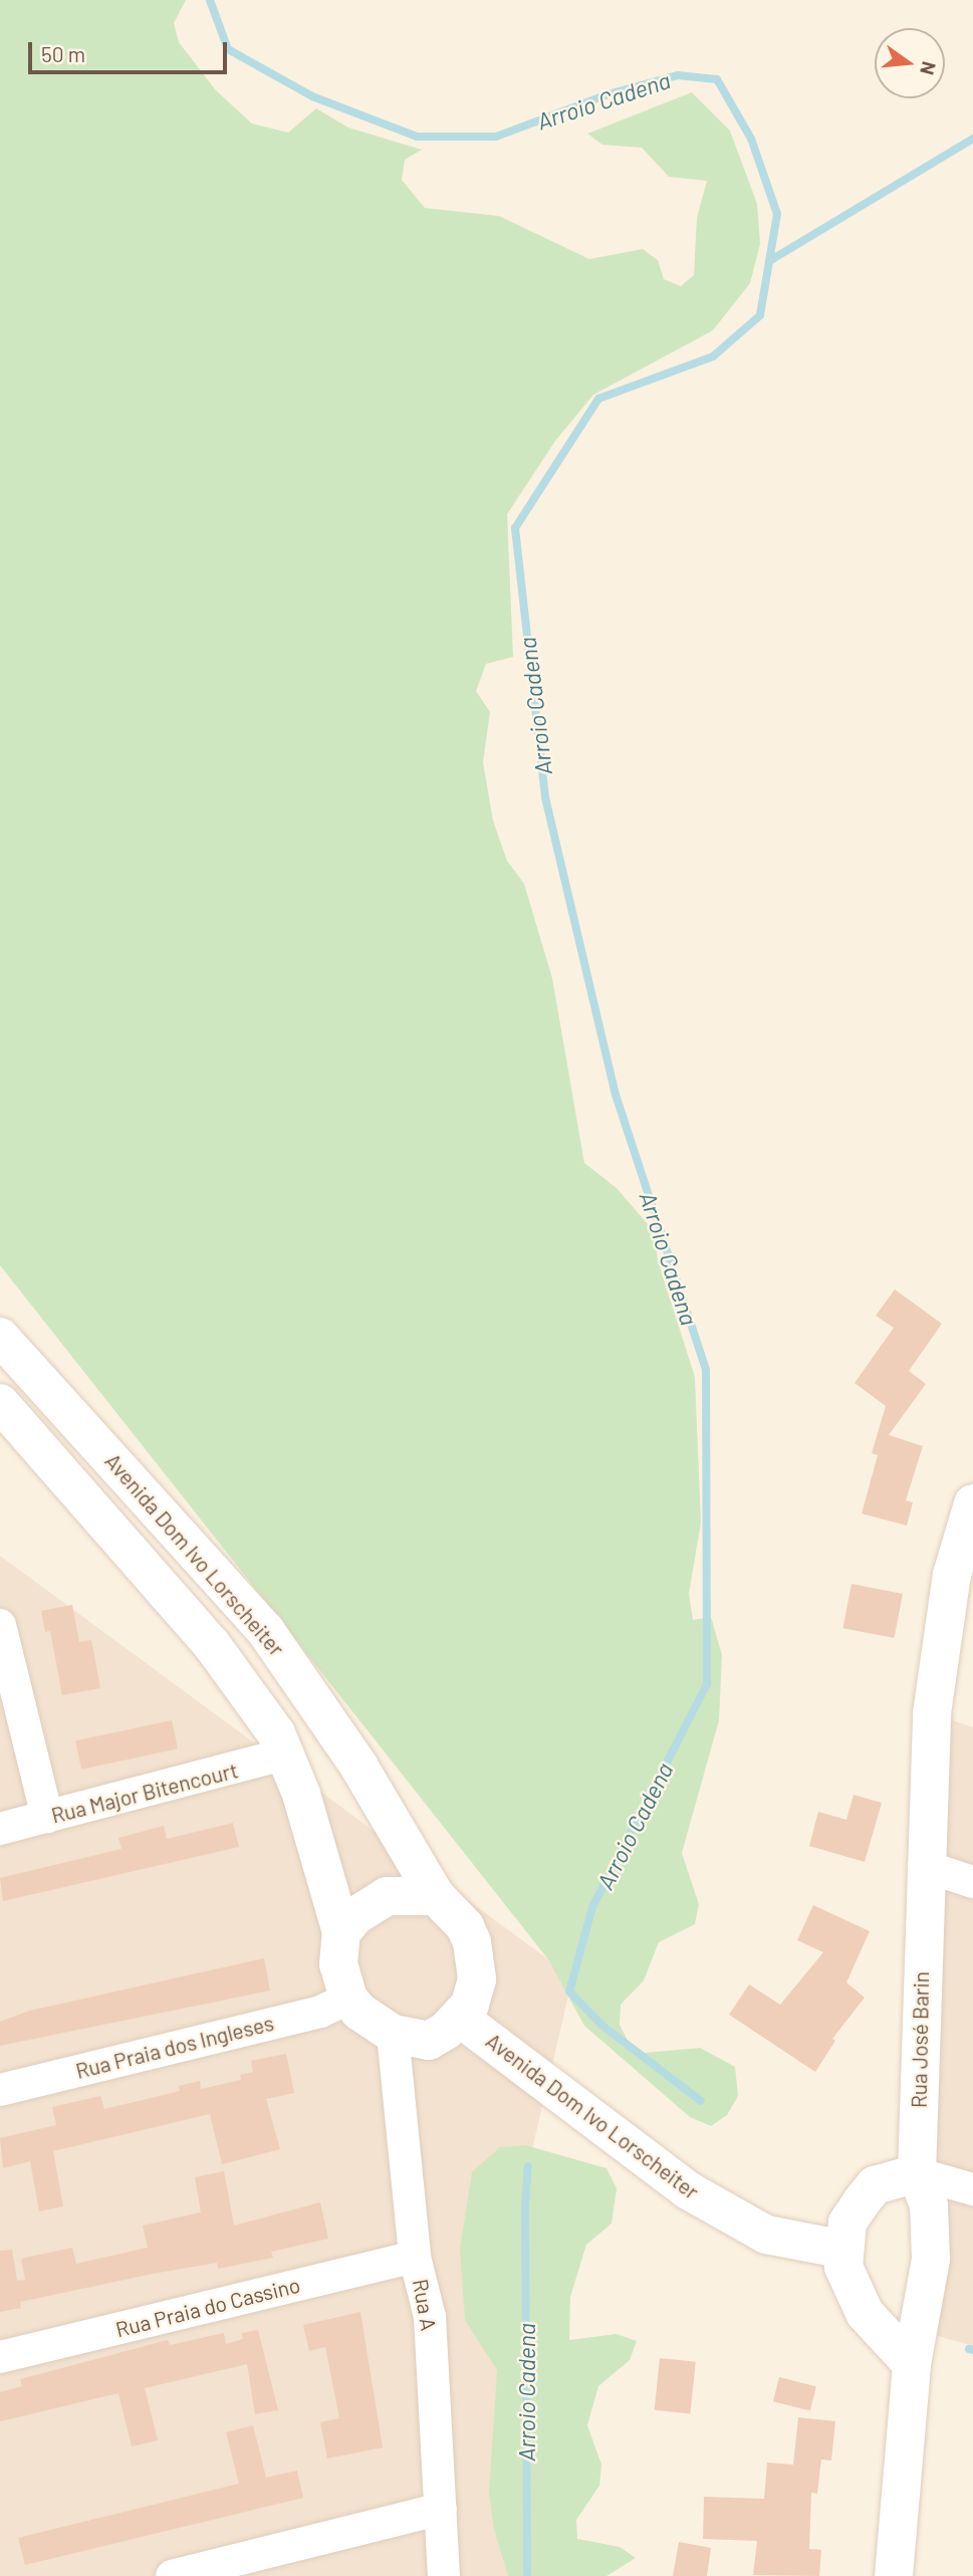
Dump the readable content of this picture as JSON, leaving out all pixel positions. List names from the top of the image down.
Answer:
{
  "streets": {
    "main road": ["Avenida Dom Ivo Lorscheiter", "Rua José Barin"],
    "street": [
      "Rua Major Bitencourt",
      "Rua Praia dos Ingleses",
      "Rua A",
      "Rua Praia do Cassino"
    ]
  },
  "crossings": [
    ["Avenida Dom Ivo Lorscheiter", "Rua Praia dos Ingleses"],
    ["Avenida Dom Ivo Lorscheiter", "Rua A"],
    ["Rua Praia dos Ingleses", "Rua A"],
    ["Rua A", "Rua Praia do Cassino"]
  ],
  "water": ["Arroio Cadena"],
  "scale_bar": "50 m",
  "north": "right"
}
